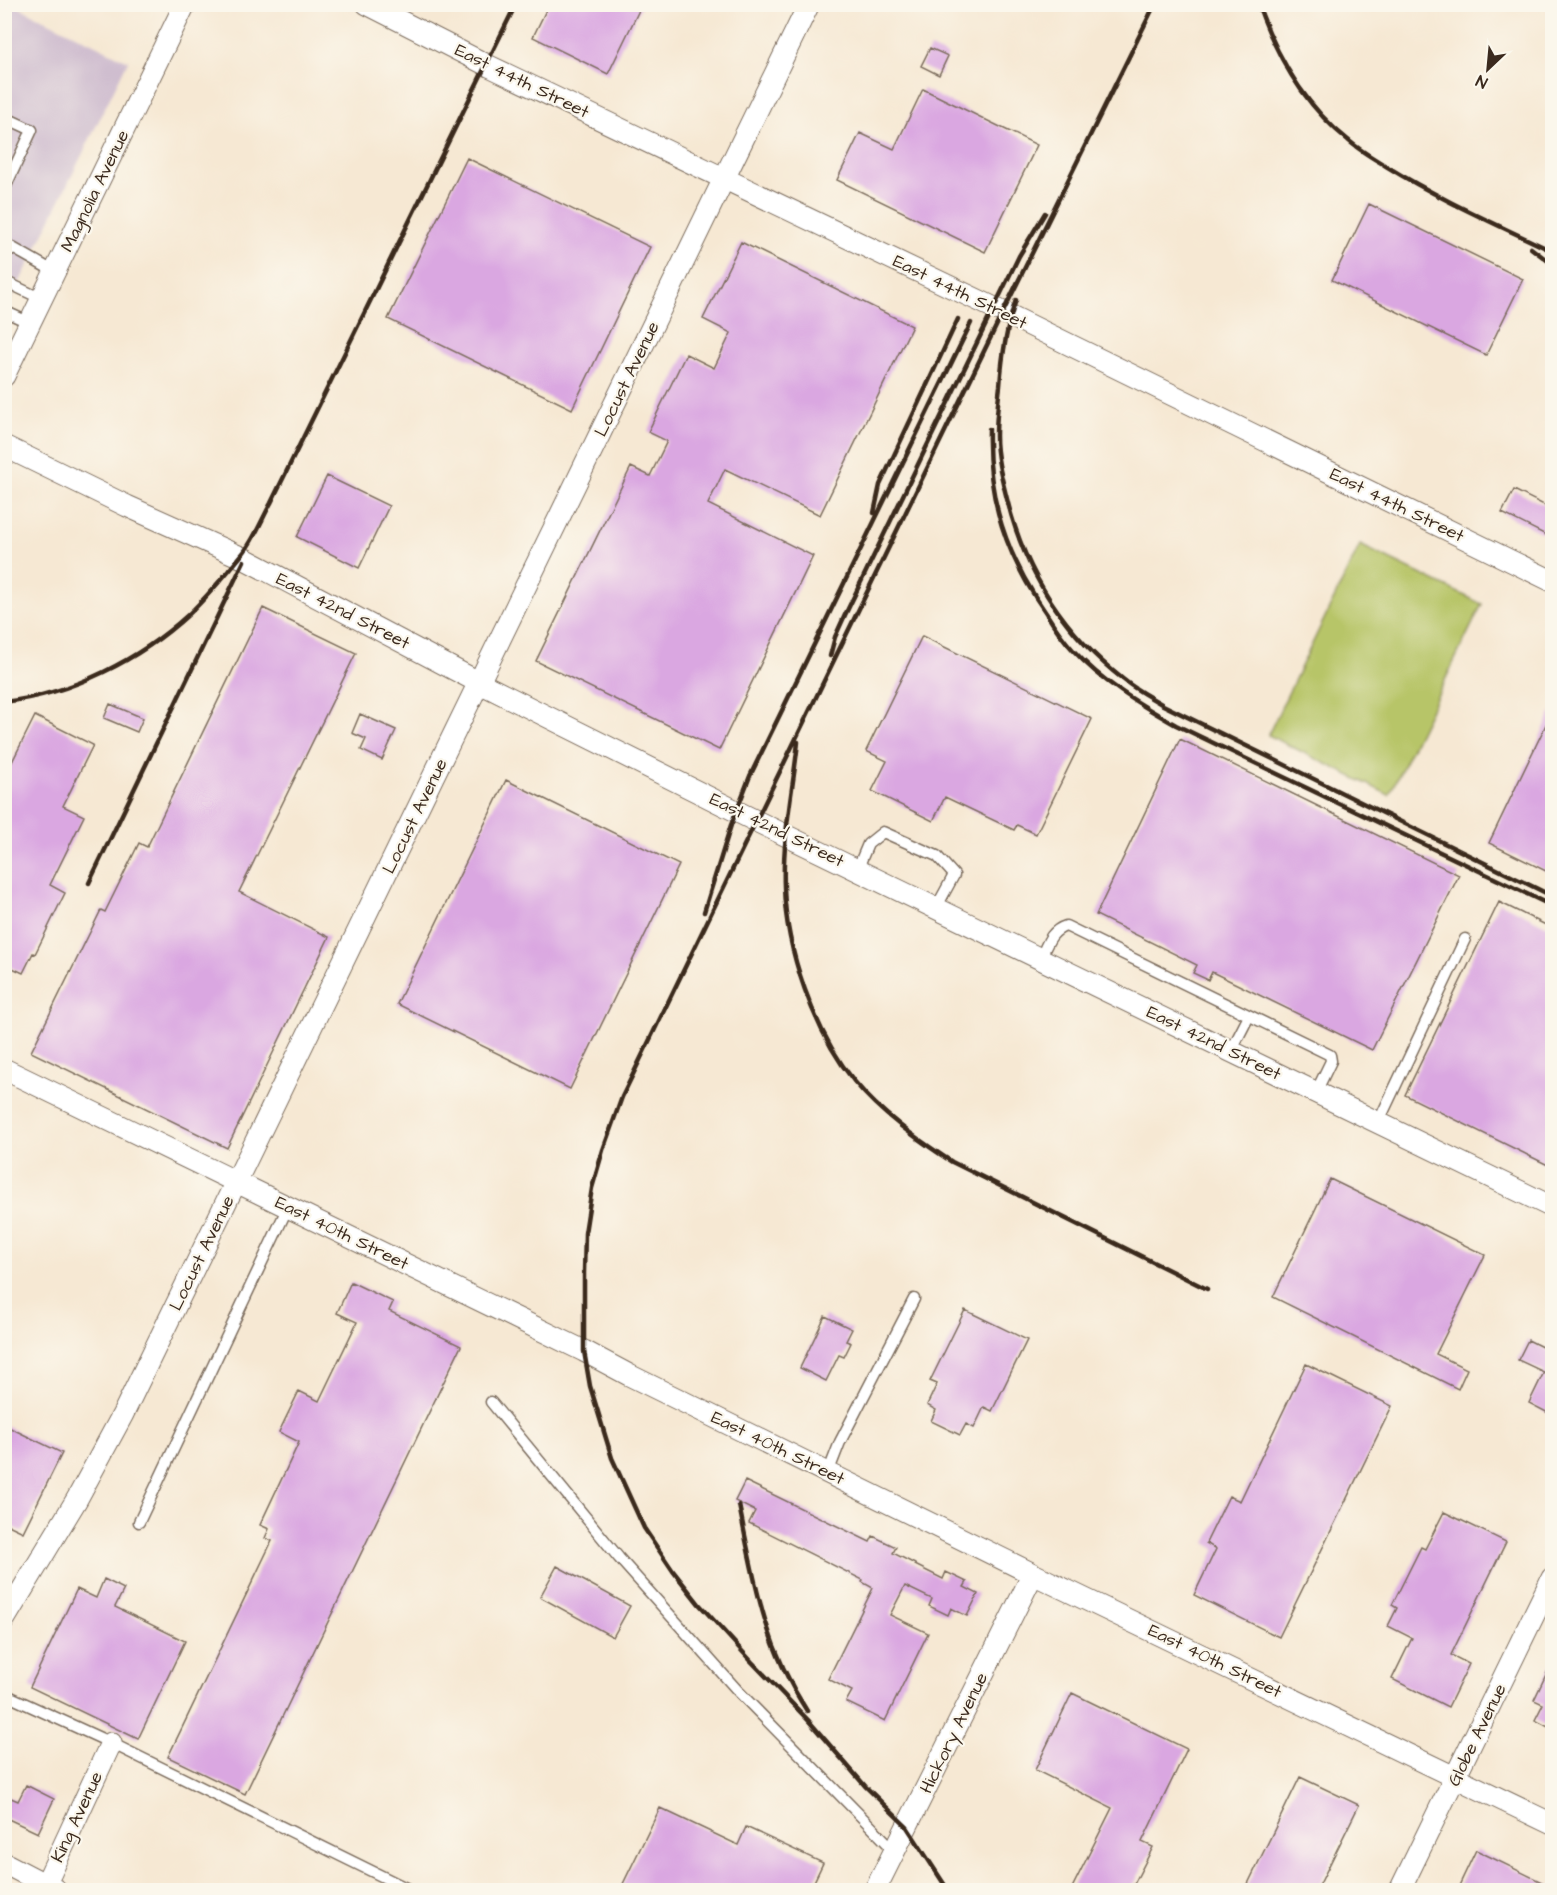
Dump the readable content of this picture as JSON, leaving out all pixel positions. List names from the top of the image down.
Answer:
{
  "streets": {
    "street": [
      "East 44th Street",
      "Magnolia Avenue",
      "Locust Avenue",
      "East 42nd Street",
      "East 40th Street",
      "Hickory Avenue",
      "Globe Avenue",
      "King Avenue"
    ]
  },
  "crossings": [
    ["East 44th Street", "Locust Avenue"],
    ["Locust Avenue", "East 42nd Street"],
    ["Locust Avenue", "East 40th Street"],
    ["East 40th Street", "Hickory Avenue"],
    ["East 40th Street", "Globe Avenue"]
  ],
  "north": "bottom left"
}
